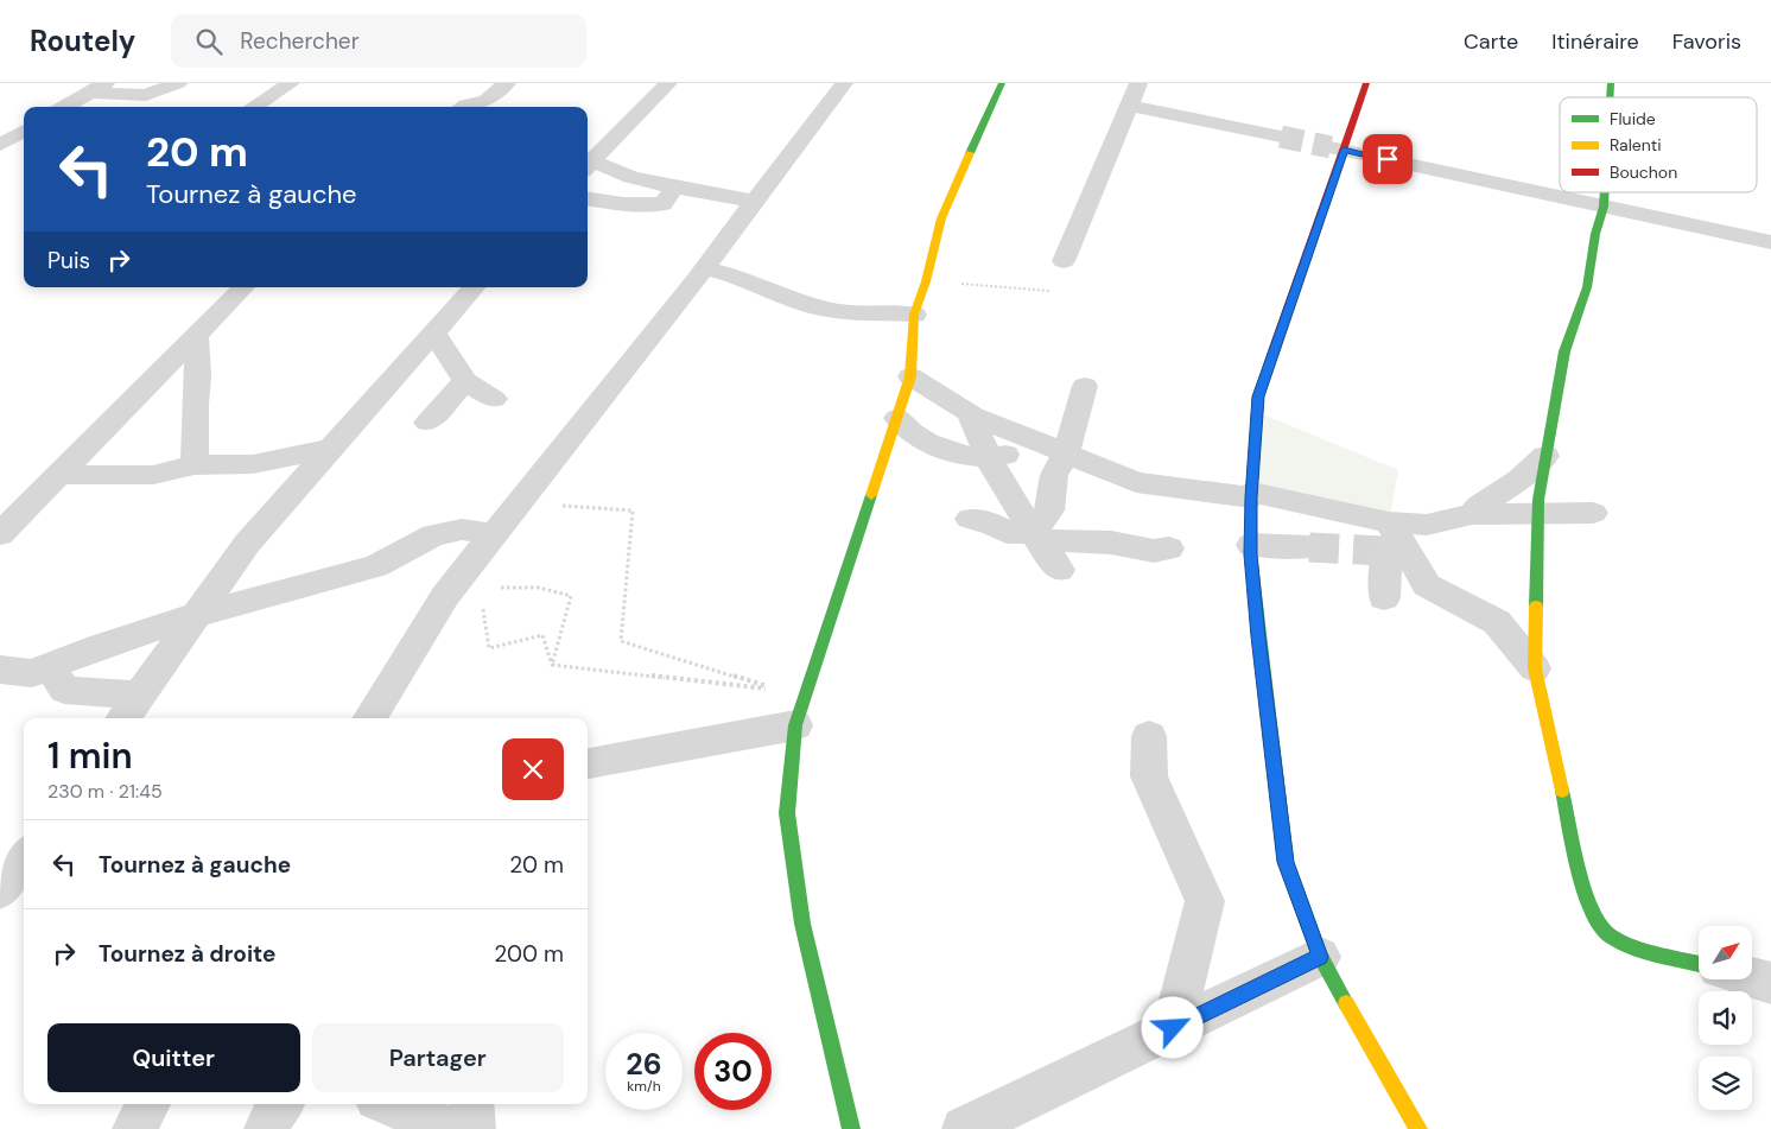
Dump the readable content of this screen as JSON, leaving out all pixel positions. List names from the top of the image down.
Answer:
{
  "legend": ["Fluide", "Ralenti", "Bouchon"],
  "north": "top right",
  "page": {
    "header": "Routely",
    "search": "Rechercher",
    "nav": ["Carte", "Itinéraire", "Favoris"],
    "turn": ["20 m", "Tournez à gauche"],
    "then": "Puis",
    "heading": ["1 min", "230 m · 21:45"],
    "list": [
      {
        "name": "Tournez à gauche",
        "value": "20 m"
      },
      {
        "name": "Tournez à droite",
        "value": "200 m"
      }
    ],
    "buttons": ["Quitter", "Partager"],
    "speed": "26 km/h",
    "limit": "30"
  }
}
